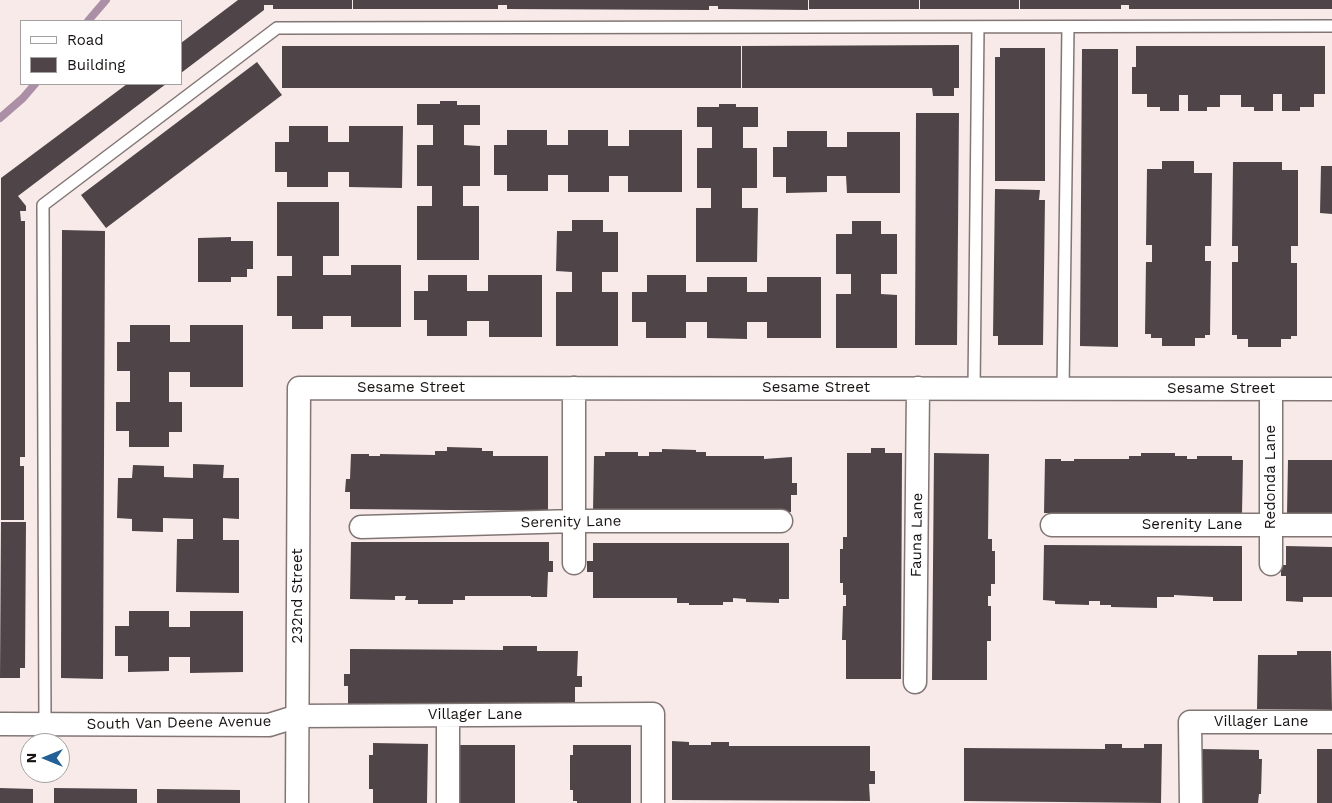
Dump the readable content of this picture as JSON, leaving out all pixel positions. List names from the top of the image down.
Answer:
{
  "streets": {
    "street": [
      "Sesame Street",
      "Redonda Lane",
      "Serenity Lane",
      "Fauna Lane",
      "232nd Street",
      "Villager Lane",
      "South Van Deene Avenue"
    ]
  },
  "crossings": [
    ["Sesame Street", "Redonda Lane"],
    ["Sesame Street", "Fauna Lane"],
    ["Sesame Street", "232nd Street"],
    ["Redonda Lane", "Serenity Lane"],
    ["232nd Street", "Villager Lane"],
    ["232nd Street", "South Van Deene Avenue"],
    ["Villager Lane", "South Van Deene Avenue"]
  ],
  "legend": ["Road", "Building"],
  "north": "left"
}
